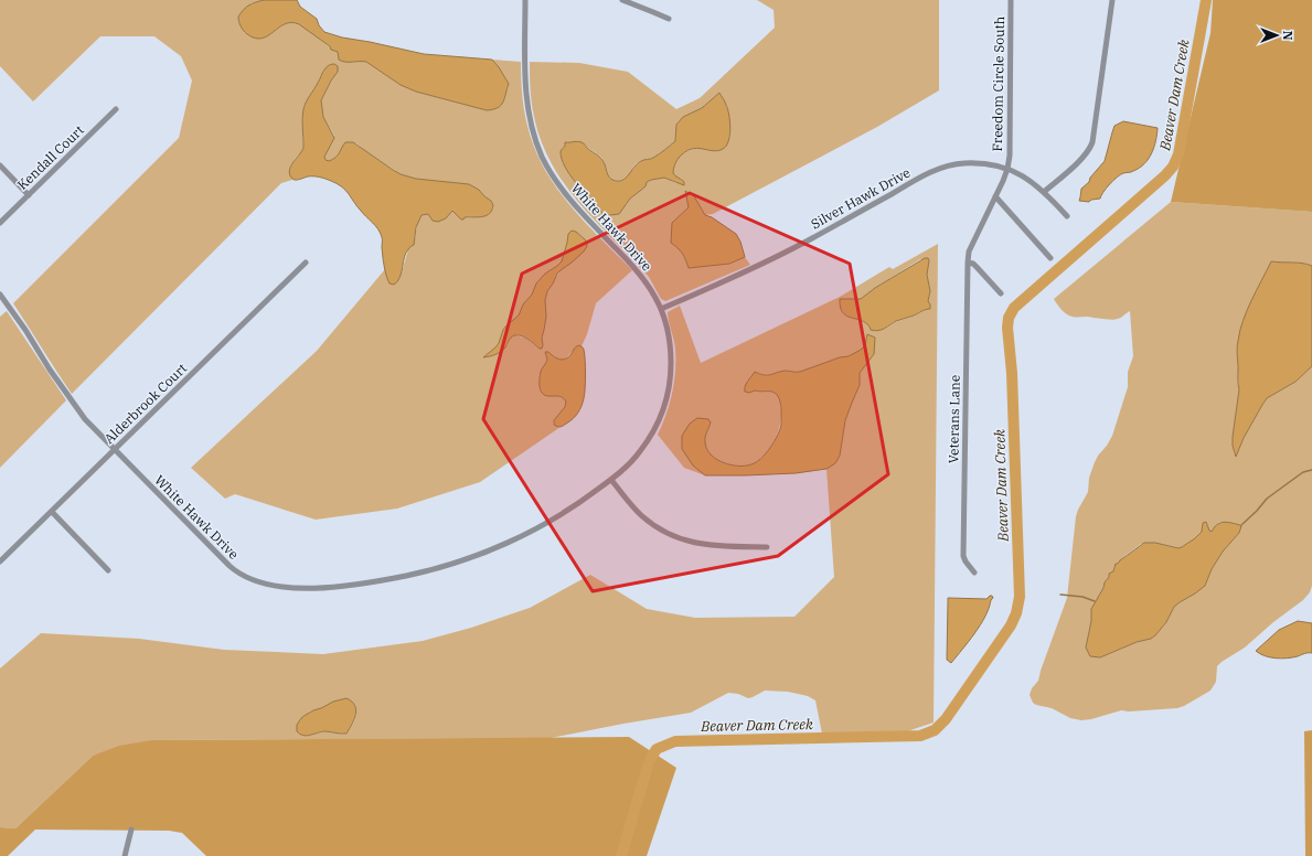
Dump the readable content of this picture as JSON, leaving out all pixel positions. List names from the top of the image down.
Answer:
{
  "streets": {
    "street": [
      "Freedom Circle South",
      "Kendall Court",
      "Silver Hawk Drive",
      "White Hawk Drive",
      "Alderbrook Court",
      "Veterans Lane"
    ]
  },
  "crossings": [
    ["Freedom Circle South", "Silver Hawk Drive"],
    ["Freedom Circle South", "Veterans Lane"],
    ["Silver Hawk Drive", "White Hawk Drive"],
    ["Silver Hawk Drive", "Veterans Lane"],
    ["White Hawk Drive", "Alderbrook Court"]
  ],
  "water": ["Beaver Dam Creek"],
  "north": "right"
}
